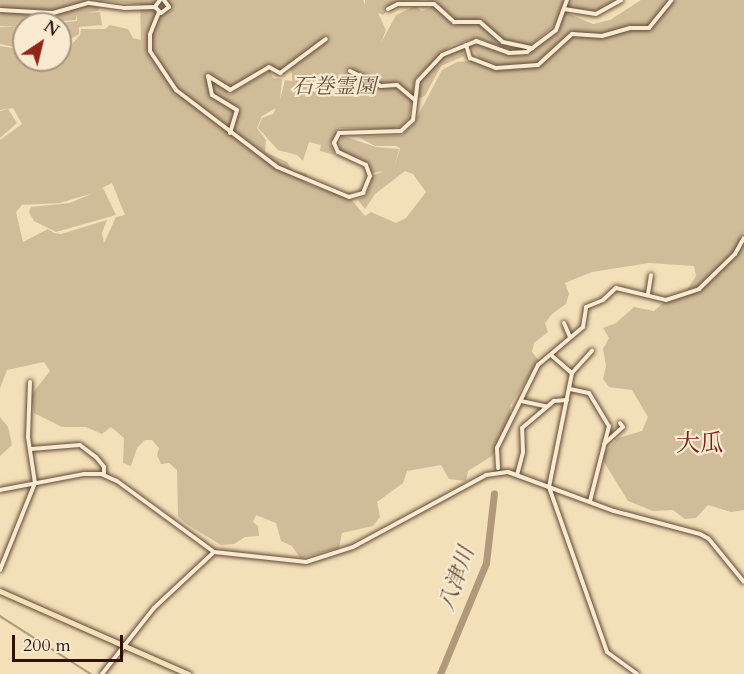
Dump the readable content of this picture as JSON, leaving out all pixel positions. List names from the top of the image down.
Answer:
{
  "districts": ["大瓜"],
  "water": ["八津川"],
  "parks": ["石巻霊園"],
  "scale_bar": "200 m",
  "north": "top right"
}
